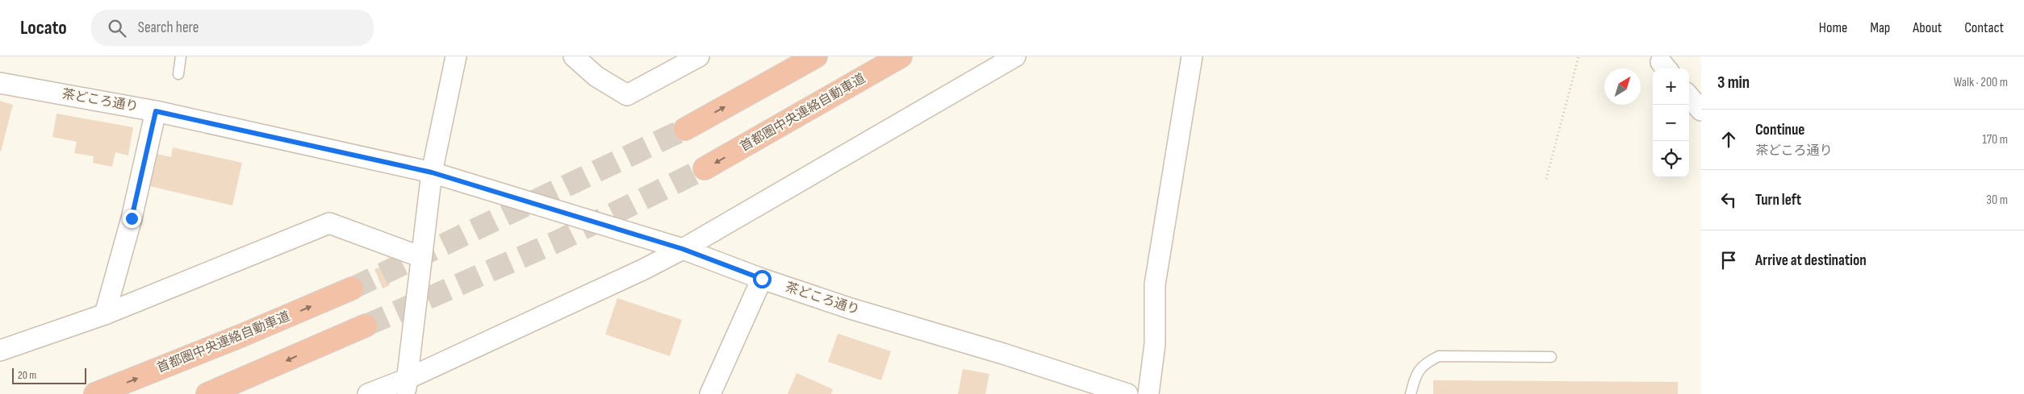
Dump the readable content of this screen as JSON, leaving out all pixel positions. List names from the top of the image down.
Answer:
{
  "streets": {
    "highway": ["首都圏中央連絡自動車道"],
    "street": ["茶どころ通り"]
  },
  "scale_bar": "20 m",
  "north": "top right",
  "page": {
    "header": "Locato",
    "search": "Search here",
    "nav": [
      "Home",
      "Map",
      "About",
      "Contact"
    ],
    "heading": ["3 min", "Walk · 200 m"],
    "map_buttons": ["+", "−"],
    "list": [
      ["Continue", "茶どころ通り", "170 m"],
      ["Turn left", "30 m"],
      "Arrive at destination"
    ],
    "scale": "20 m"
  }
}
